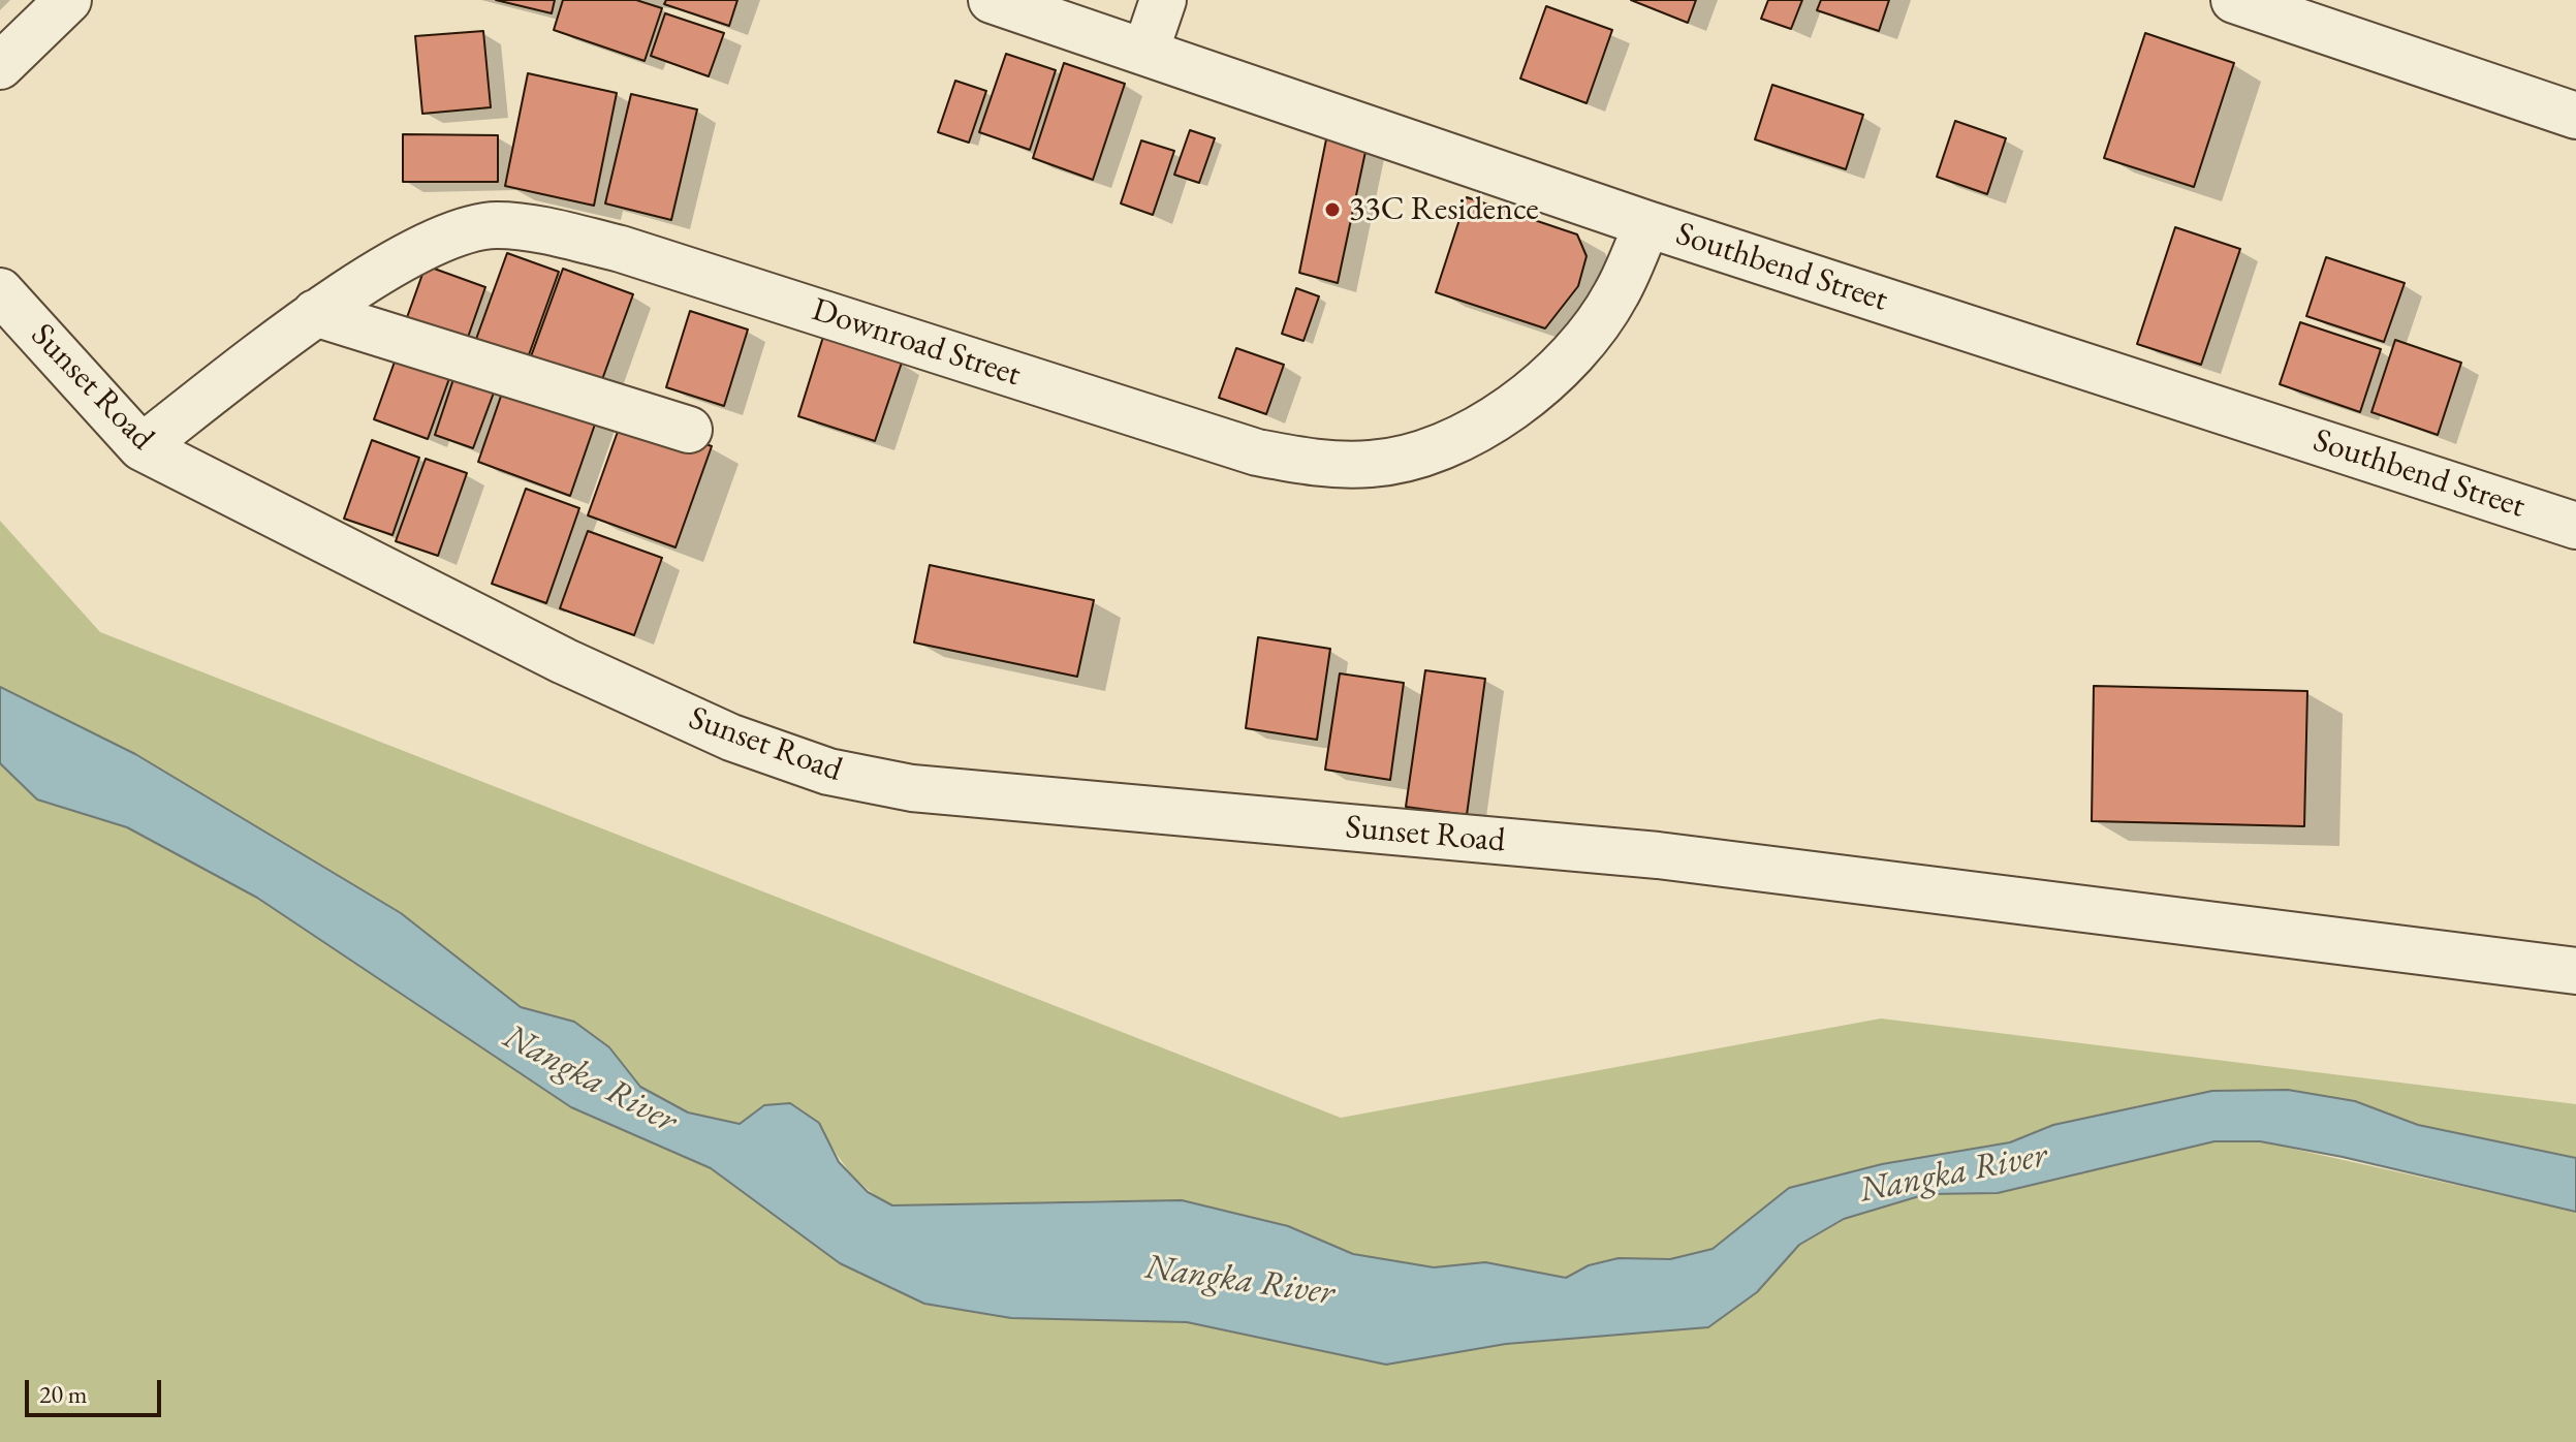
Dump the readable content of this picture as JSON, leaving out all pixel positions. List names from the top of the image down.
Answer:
{
  "streets": {
    "street": ["Southbend Street", "Downroad Street", "Sunset Road"]
  },
  "crossings": [
    ["Southbend Street", "Downroad Street"],
    ["Downroad Street", "Sunset Road"]
  ],
  "water": ["Nangka River"],
  "places": ["33C Residence"],
  "scale_bar": "20 m"
}
